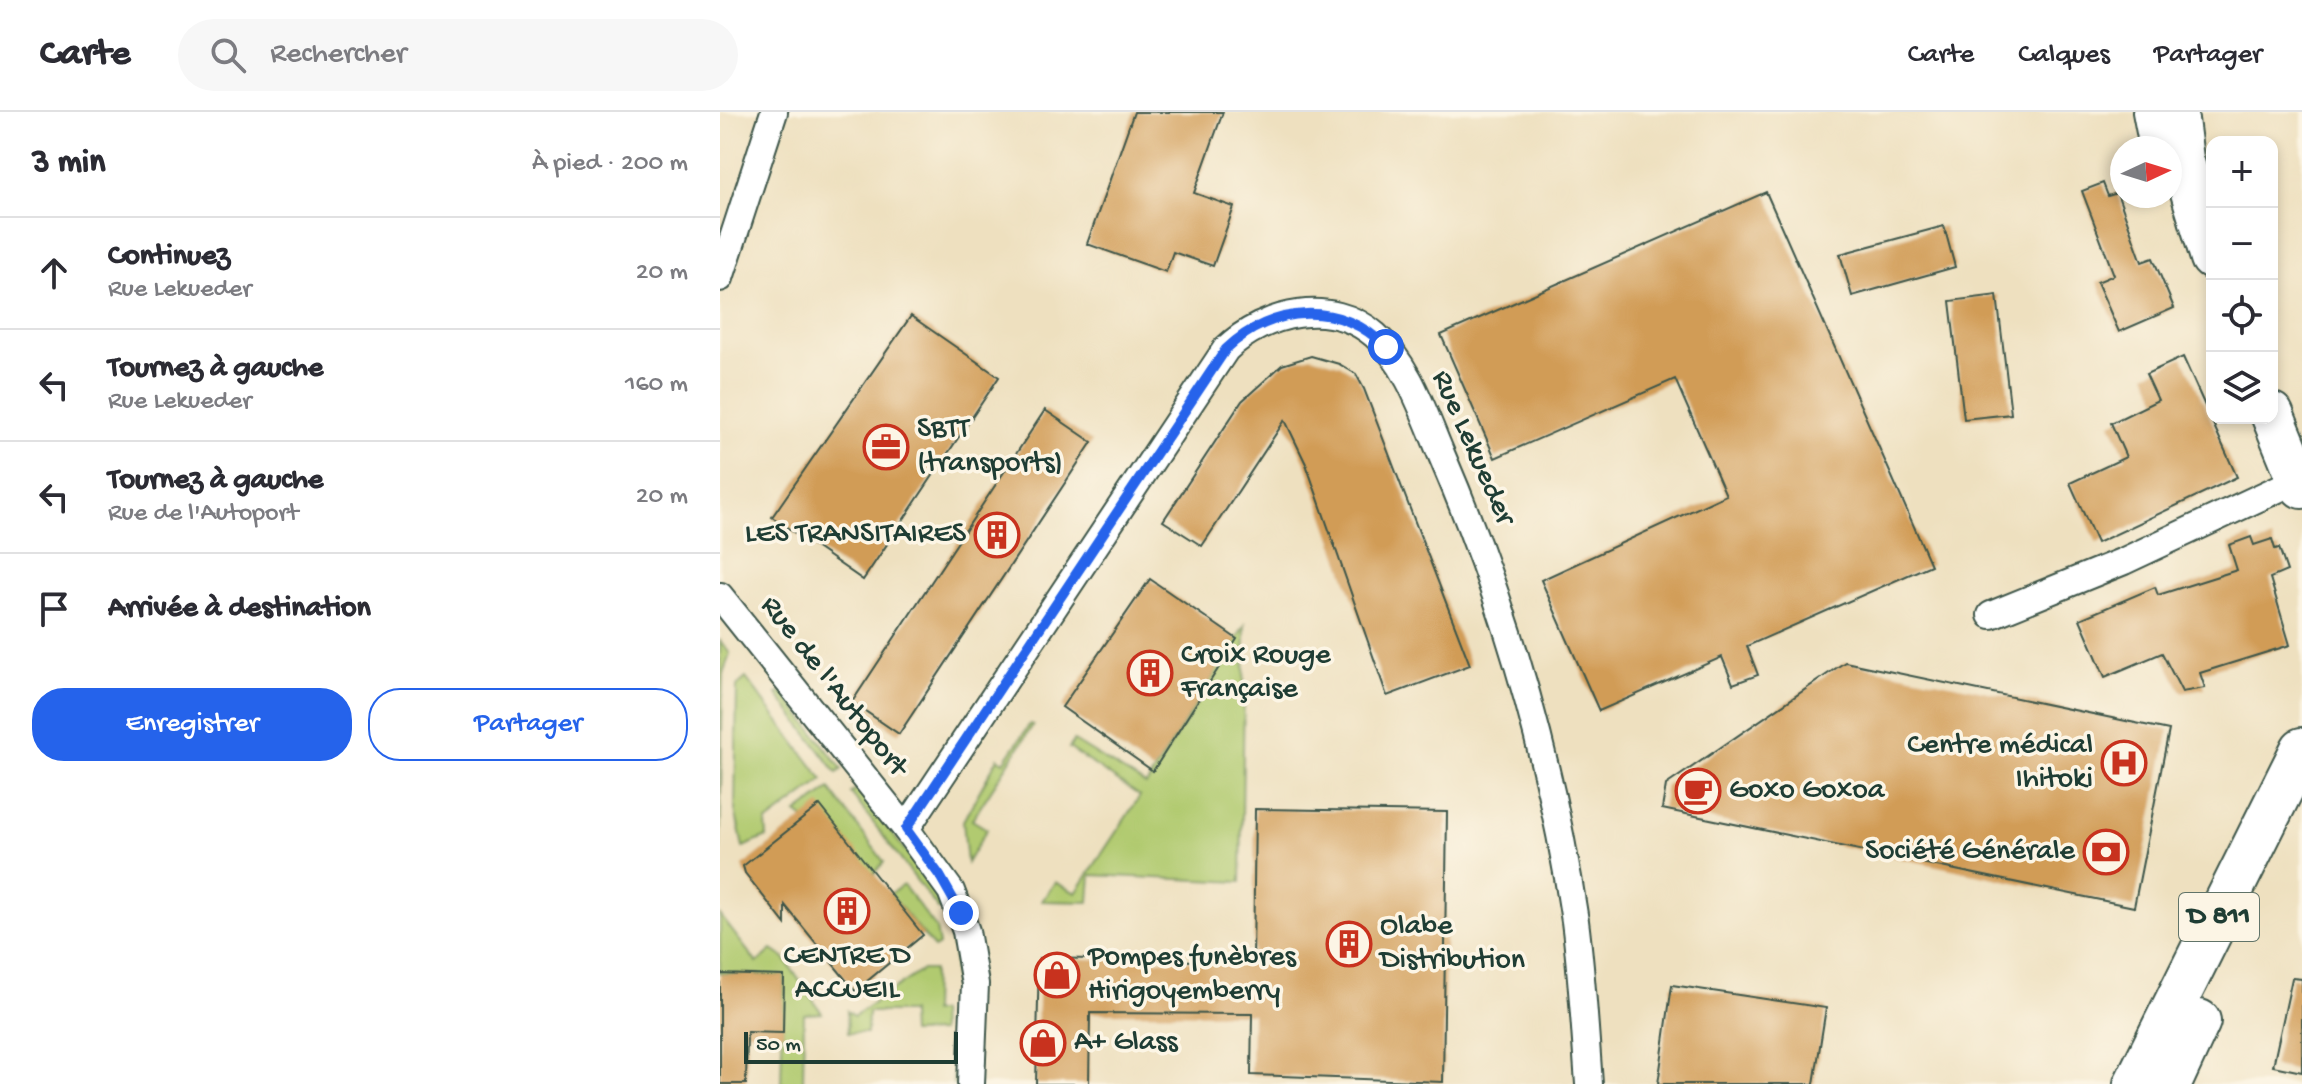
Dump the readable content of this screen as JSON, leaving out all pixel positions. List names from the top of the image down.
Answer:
{
  "streets": {
    "main road": ["D 811"],
    "street": ["Rue Lekueder", "Rue de l'Autoport"]
  },
  "crossings": [
    ["Rue Lekueder", "Rue de l'Autoport"]
  ],
  "places": {
    "office": ["SBTT (transports)"],
    "building": [
      "LES TRANSITAIRES",
      "Croix Rouge Française",
      "CENTRE D ACCUEIL",
      "Olabe Distribution"
    ],
    "hospital": ["Centre médical Ihitoki"],
    "cafe": ["Goxo Goxoa"],
    "bank": ["Société Générale"],
    "shop": ["Pompes funèbres Hirigoyemberry", "A+ Glass"]
  },
  "scale_bar": "50 m",
  "north": "right",
  "page": {
    "header": "Carte",
    "search": "Rechercher",
    "nav": ["Carte", "Calques", "Partager"],
    "heading": ["3 min", "À pied · 200 m"],
    "map_buttons": ["+", "−"],
    "list": [
      ["Continuez", "Rue Lekueder", "20 m"],
      ["Tournez à gauche", "Rue Lekueder", "160 m"],
      ["Tournez à gauche", "Rue de l'Autoport", "20 m"],
      "Arrivée à destination"
    ],
    "buttons": ["Enregistrer", "Partager"],
    "scale": "50 m"
  }
}
